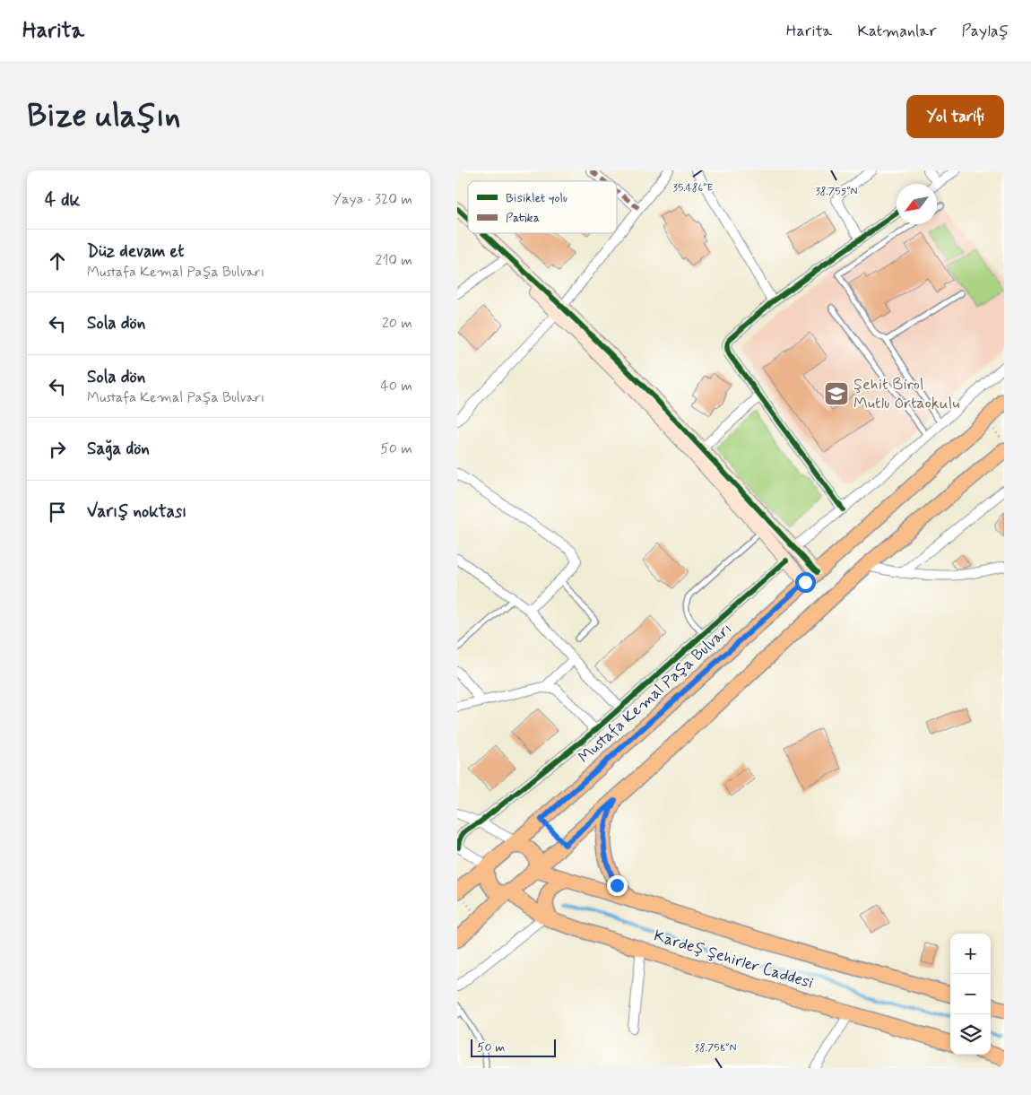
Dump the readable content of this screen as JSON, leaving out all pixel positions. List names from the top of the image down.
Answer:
{
  "streets": {
    "main road": ["Mustafa Kemal Paşa Bulvarı", "Kardeş Şehirler Caddesi"]
  },
  "crossings": [
    ["Mustafa Kemal Paşa Bulvarı", "Kardeş Şehirler Caddesi"]
  ],
  "places": {
    "school or university": ["Şehit Birol Mutlu Ortaokulu"]
  },
  "legend": ["Bisiklet yolu", "Patika"],
  "scale_bar": "50 m",
  "north": "bottom left",
  "page": {
    "header": "Harita",
    "nav": ["Harita", "Katmanlar", "Paylaş"],
    "buttons": "Yol tarifi",
    "title": "Bize ulaşın",
    "heading": ["4 dk", "Yaya · 320 m"],
    "list": [
      ["Düz devam et", "Mustafa Kemal Paşa Bulvarı", "210 m"],
      ["Sola dön", "20 m"],
      ["Sola dön", "Mustafa Kemal Paşa Bulvarı", "40 m"],
      ["Sağa dön", "50 m"],
      "Varış noktası"
    ],
    "map_buttons": ["+", "−"],
    "scale": "50 m"
  },
  "coordinates": ["35.486°E", "38.755°N", "38.758°N"]
}
